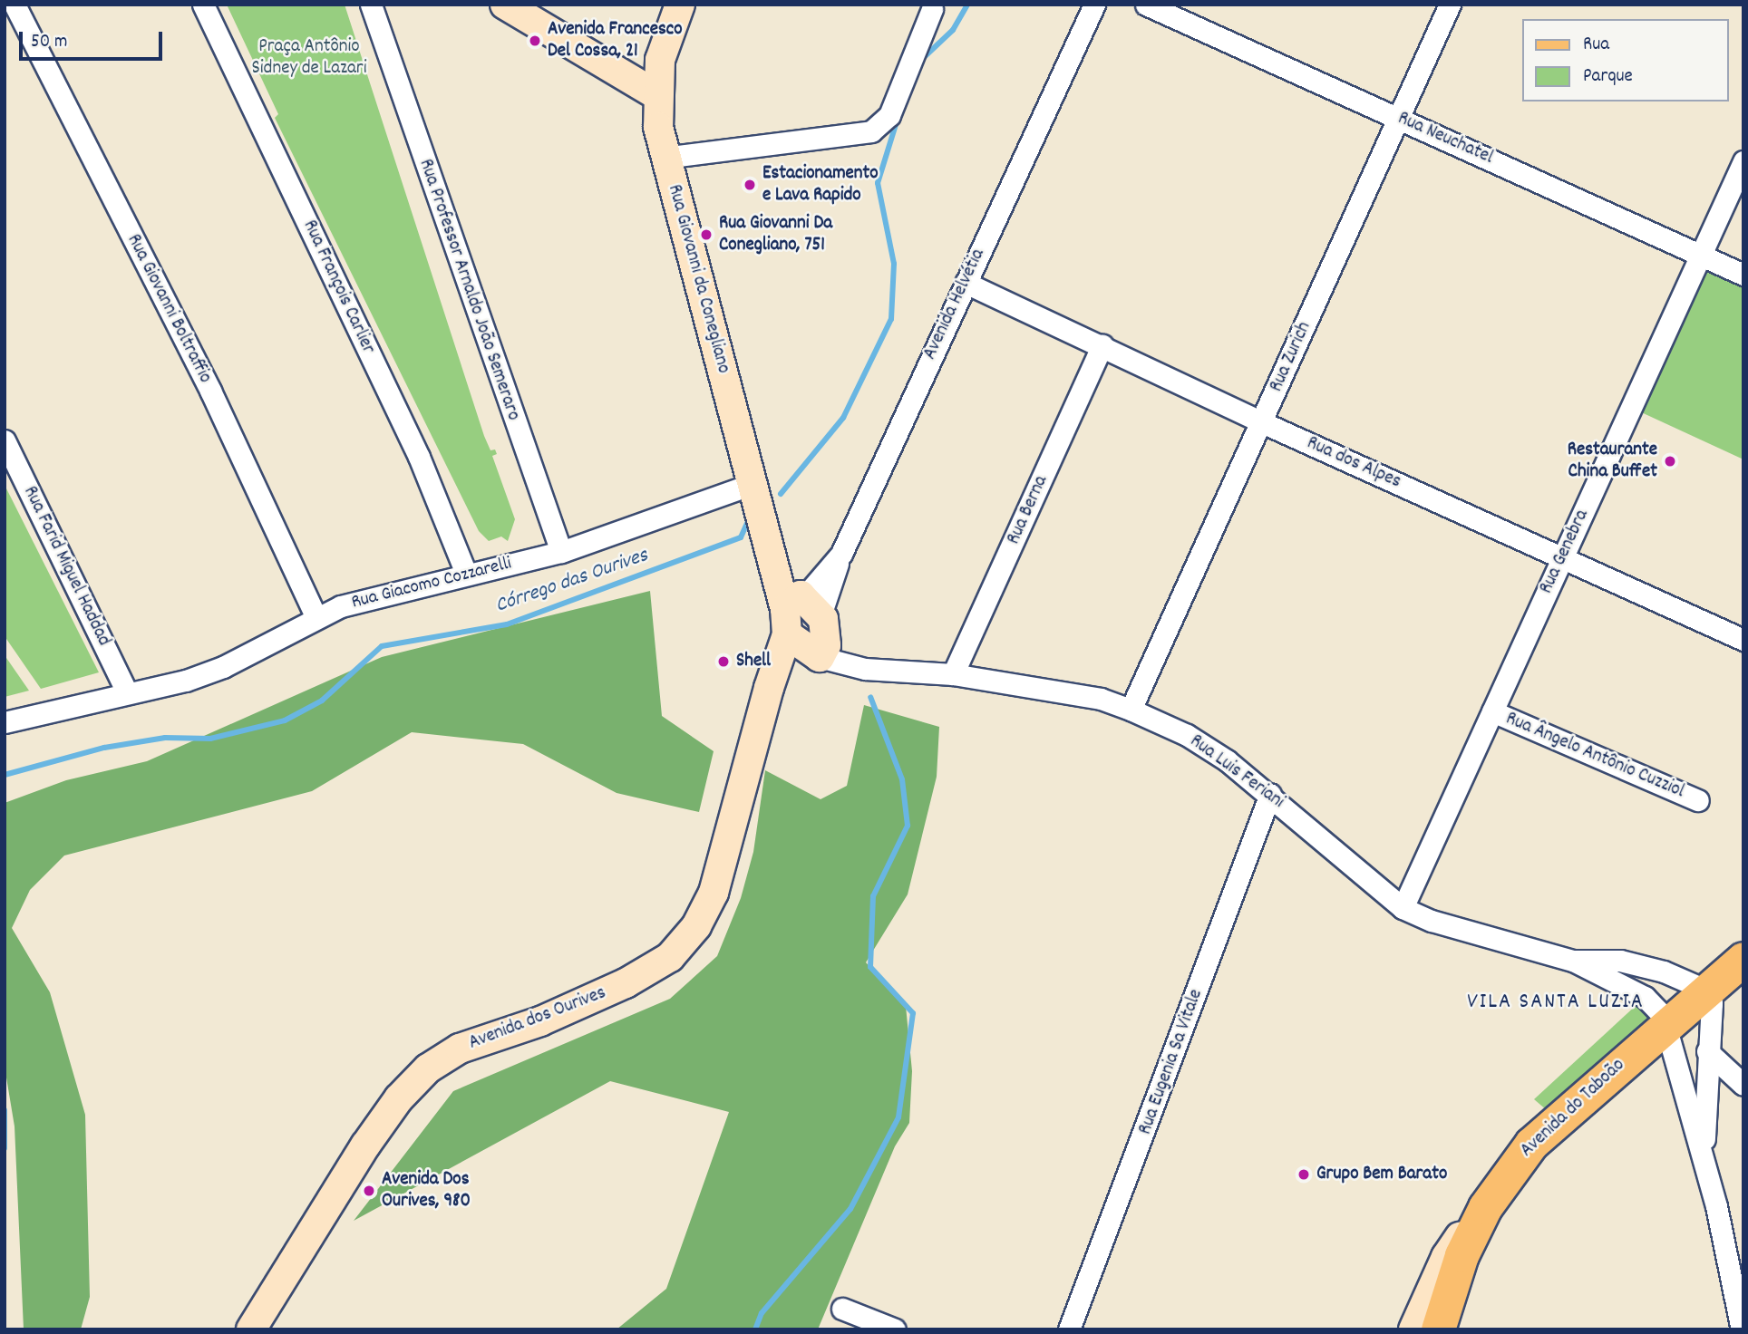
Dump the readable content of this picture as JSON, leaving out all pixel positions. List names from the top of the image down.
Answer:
{
  "streets": {
    "main road": ["Rua Giovanni da Conegliano", "Avenida dos Ourives", "Avenida do Taboão"],
    "street": [
      "Rua Neuchatel",
      "Rua François Carlier",
      "Rua Professor Arnaldo João Semeraro",
      "Avenida Helvétia",
      "Rua Giovanni Boltraffio",
      "Rua Zurich",
      "Rua dos Alpes",
      "Rua Berna",
      "Rua Genebra",
      "Rua Farid Miguel Haddad",
      "Rua Giacomo Cozzarelli",
      "Rua Ângelo Antônio Cuzziol",
      "Rua Luis Feriani",
      "Rua Eugenia Sa Vitale"
    ]
  },
  "crossings": [
    ["Rua Neuchatel", "Rua Zurich"],
    ["Rua Neuchatel", "Rua Genebra"],
    ["Rua Giovanni da Conegliano", "Avenida Helvétia"],
    ["Rua Giovanni da Conegliano", "Rua Giacomo Cozzarelli"],
    ["Rua Giovanni da Conegliano", "Rua Luis Feriani"],
    ["Rua Giovanni da Conegliano", "Avenida dos Ourives"],
    ["Rua François Carlier", "Rua Giacomo Cozzarelli"],
    ["Rua Professor Arnaldo João Semeraro", "Rua Giacomo Cozzarelli"],
    ["Avenida Helvétia", "Rua dos Alpes"],
    ["Avenida Helvétia", "Rua Luis Feriani"],
    ["Avenida Helvétia", "Avenida dos Ourives"],
    ["Rua Giovanni Boltraffio", "Rua Giacomo Cozzarelli"],
    ["Rua Zurich", "Rua dos Alpes"],
    ["Rua Zurich", "Rua Luis Feriani"],
    ["Rua dos Alpes", "Rua Berna"],
    ["Rua dos Alpes", "Rua Genebra"],
    ["Rua Berna", "Rua Luis Feriani"],
    ["Rua Genebra", "Rua Ângelo Antônio Cuzziol"],
    ["Rua Genebra", "Rua Luis Feriani"],
    ["Rua Farid Miguel Haddad", "Rua Giacomo Cozzarelli"],
    ["Rua Luis Feriani", "Avenida dos Ourives"],
    ["Rua Luis Feriani", "Rua Eugenia Sa Vitale"],
    ["Rua Luis Feriani", "Avenida do Taboão"]
  ],
  "districts": ["VILA SANTA LUZIA"],
  "water": ["Córrego das Ourives"],
  "parks": ["Praça Antônio Sidney de Lazari"],
  "places": [
    "Avenida Francesco Del Cossa, 21",
    "Estacionamento e Lava Rapido",
    "Rua Giovanni Da Conegliano, 751",
    "Restaurante China Buffet",
    "Shell",
    "Grupo Bem Barato",
    "Avenida Dos Ourives, 980"
  ],
  "legend": ["Rua", "Parque"],
  "scale_bar": "50 m"
}
